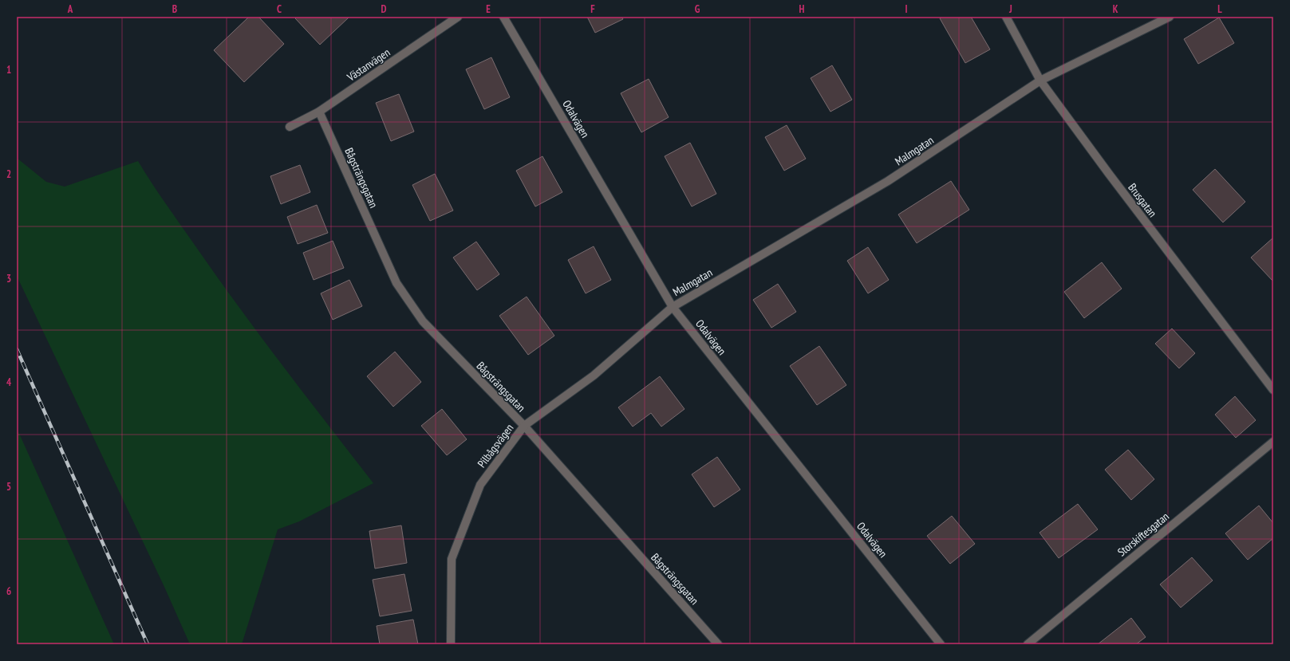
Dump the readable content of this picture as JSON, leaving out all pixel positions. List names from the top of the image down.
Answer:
{
  "streets": {
    "street": [
      "Västanvägen",
      "Odalvägen",
      "Malmgatan",
      "Bågsträngsgatan",
      "Brusgatan",
      "Pilbågsvägen",
      "Storskiftesgatan"
    ]
  },
  "crossings": [
    ["Västanvägen", "Bågsträngsgatan"],
    ["Odalvägen", "Malmgatan"],
    ["Odalvägen", "Pilbågsvägen"],
    ["Malmgatan", "Brusgatan"],
    ["Malmgatan", "Pilbågsvägen"],
    ["Bågsträngsgatan", "Pilbågsvägen"]
  ],
  "grid": {
    "columns": [
      "A",
      "B",
      "C",
      "D",
      "E",
      "F",
      "G",
      "H",
      "I",
      "J",
      "K",
      "L"
    ],
    "rows": [
      "1",
      "2",
      "3",
      "4",
      "5",
      "6"
    ]
  }
}
